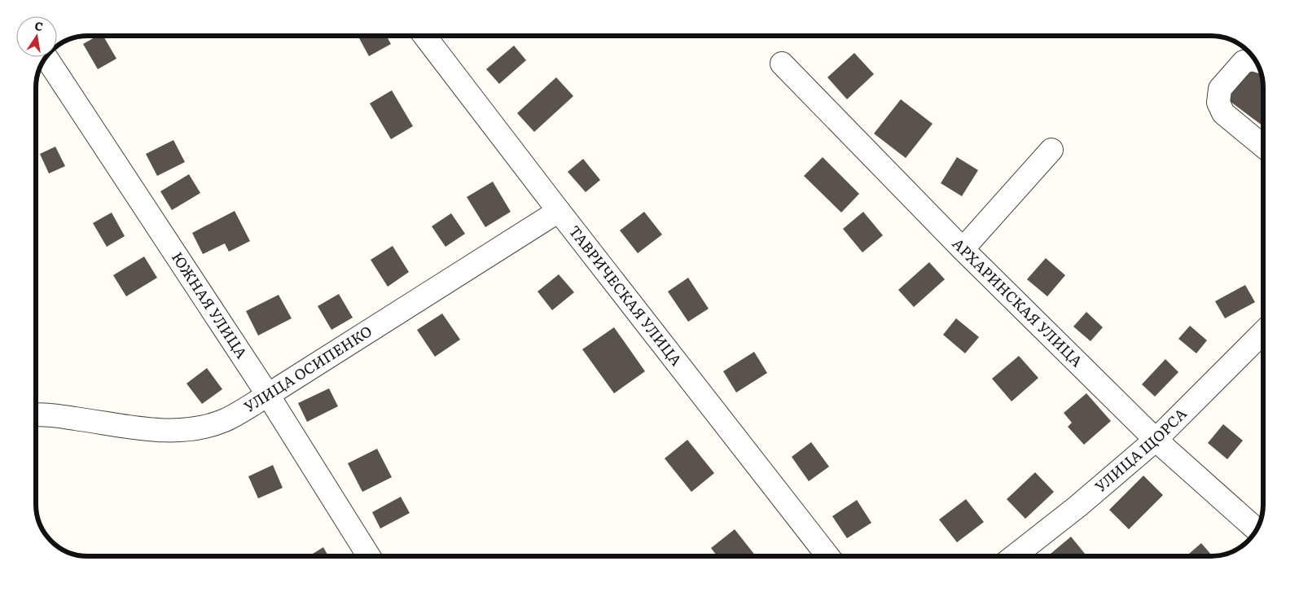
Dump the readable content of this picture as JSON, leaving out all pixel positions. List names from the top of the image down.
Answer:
{
  "streets": {
    "street": [
      "ТАВРИЧЕСКАЯ УЛИЦА",
      "АРХАРИНСКАЯ УЛИЦА",
      "ЮЖНАЯ УЛИЦА",
      "УЛИЦА ОСИПЕНКО",
      "УЛИЦА ЩОРСА"
    ]
  },
  "crossings": [
    ["ТАВРИЧЕСКАЯ УЛИЦА", "УЛИЦА ОСИПЕНКО"],
    ["АРХАРИНСКАЯ УЛИЦА", "УЛИЦА ЩОРСА"],
    ["ЮЖНАЯ УЛИЦА", "УЛИЦА ОСИПЕНКО"]
  ],
  "north": "top"
}
